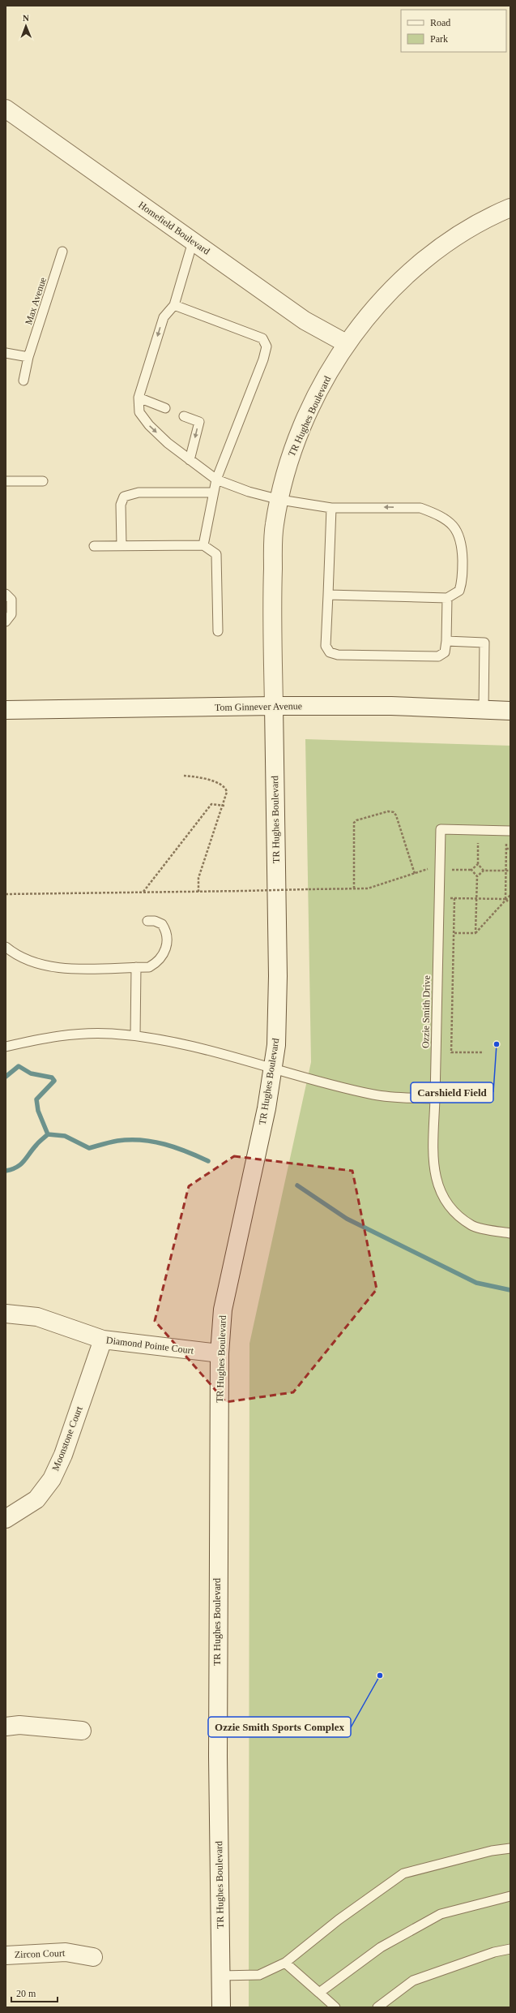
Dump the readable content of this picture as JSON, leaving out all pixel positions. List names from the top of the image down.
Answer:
{
  "streets": {
    "main road": [
      "Homefield Boulevard",
      "TR Hughes Boulevard",
      "Tom Ginnever Avenue",
      "Diamond Pointe Court",
      "Moonstone Court",
      "Zircon Court"
    ],
    "lane": ["Max Avenue", "Ozzie Smith Drive"]
  },
  "crossings": [
    ["Homefield Boulevard", "TR Hughes Boulevard"],
    ["TR Hughes Boulevard", "Tom Ginnever Avenue"],
    ["TR Hughes Boulevard", "Diamond Pointe Court"],
    ["Diamond Pointe Court", "Moonstone Court"]
  ],
  "places": ["Carshield Field", "Ozzie Smith Sports Complex"],
  "legend": ["Road", "Park"],
  "scale_bar": "20 m",
  "north": "top"
}
